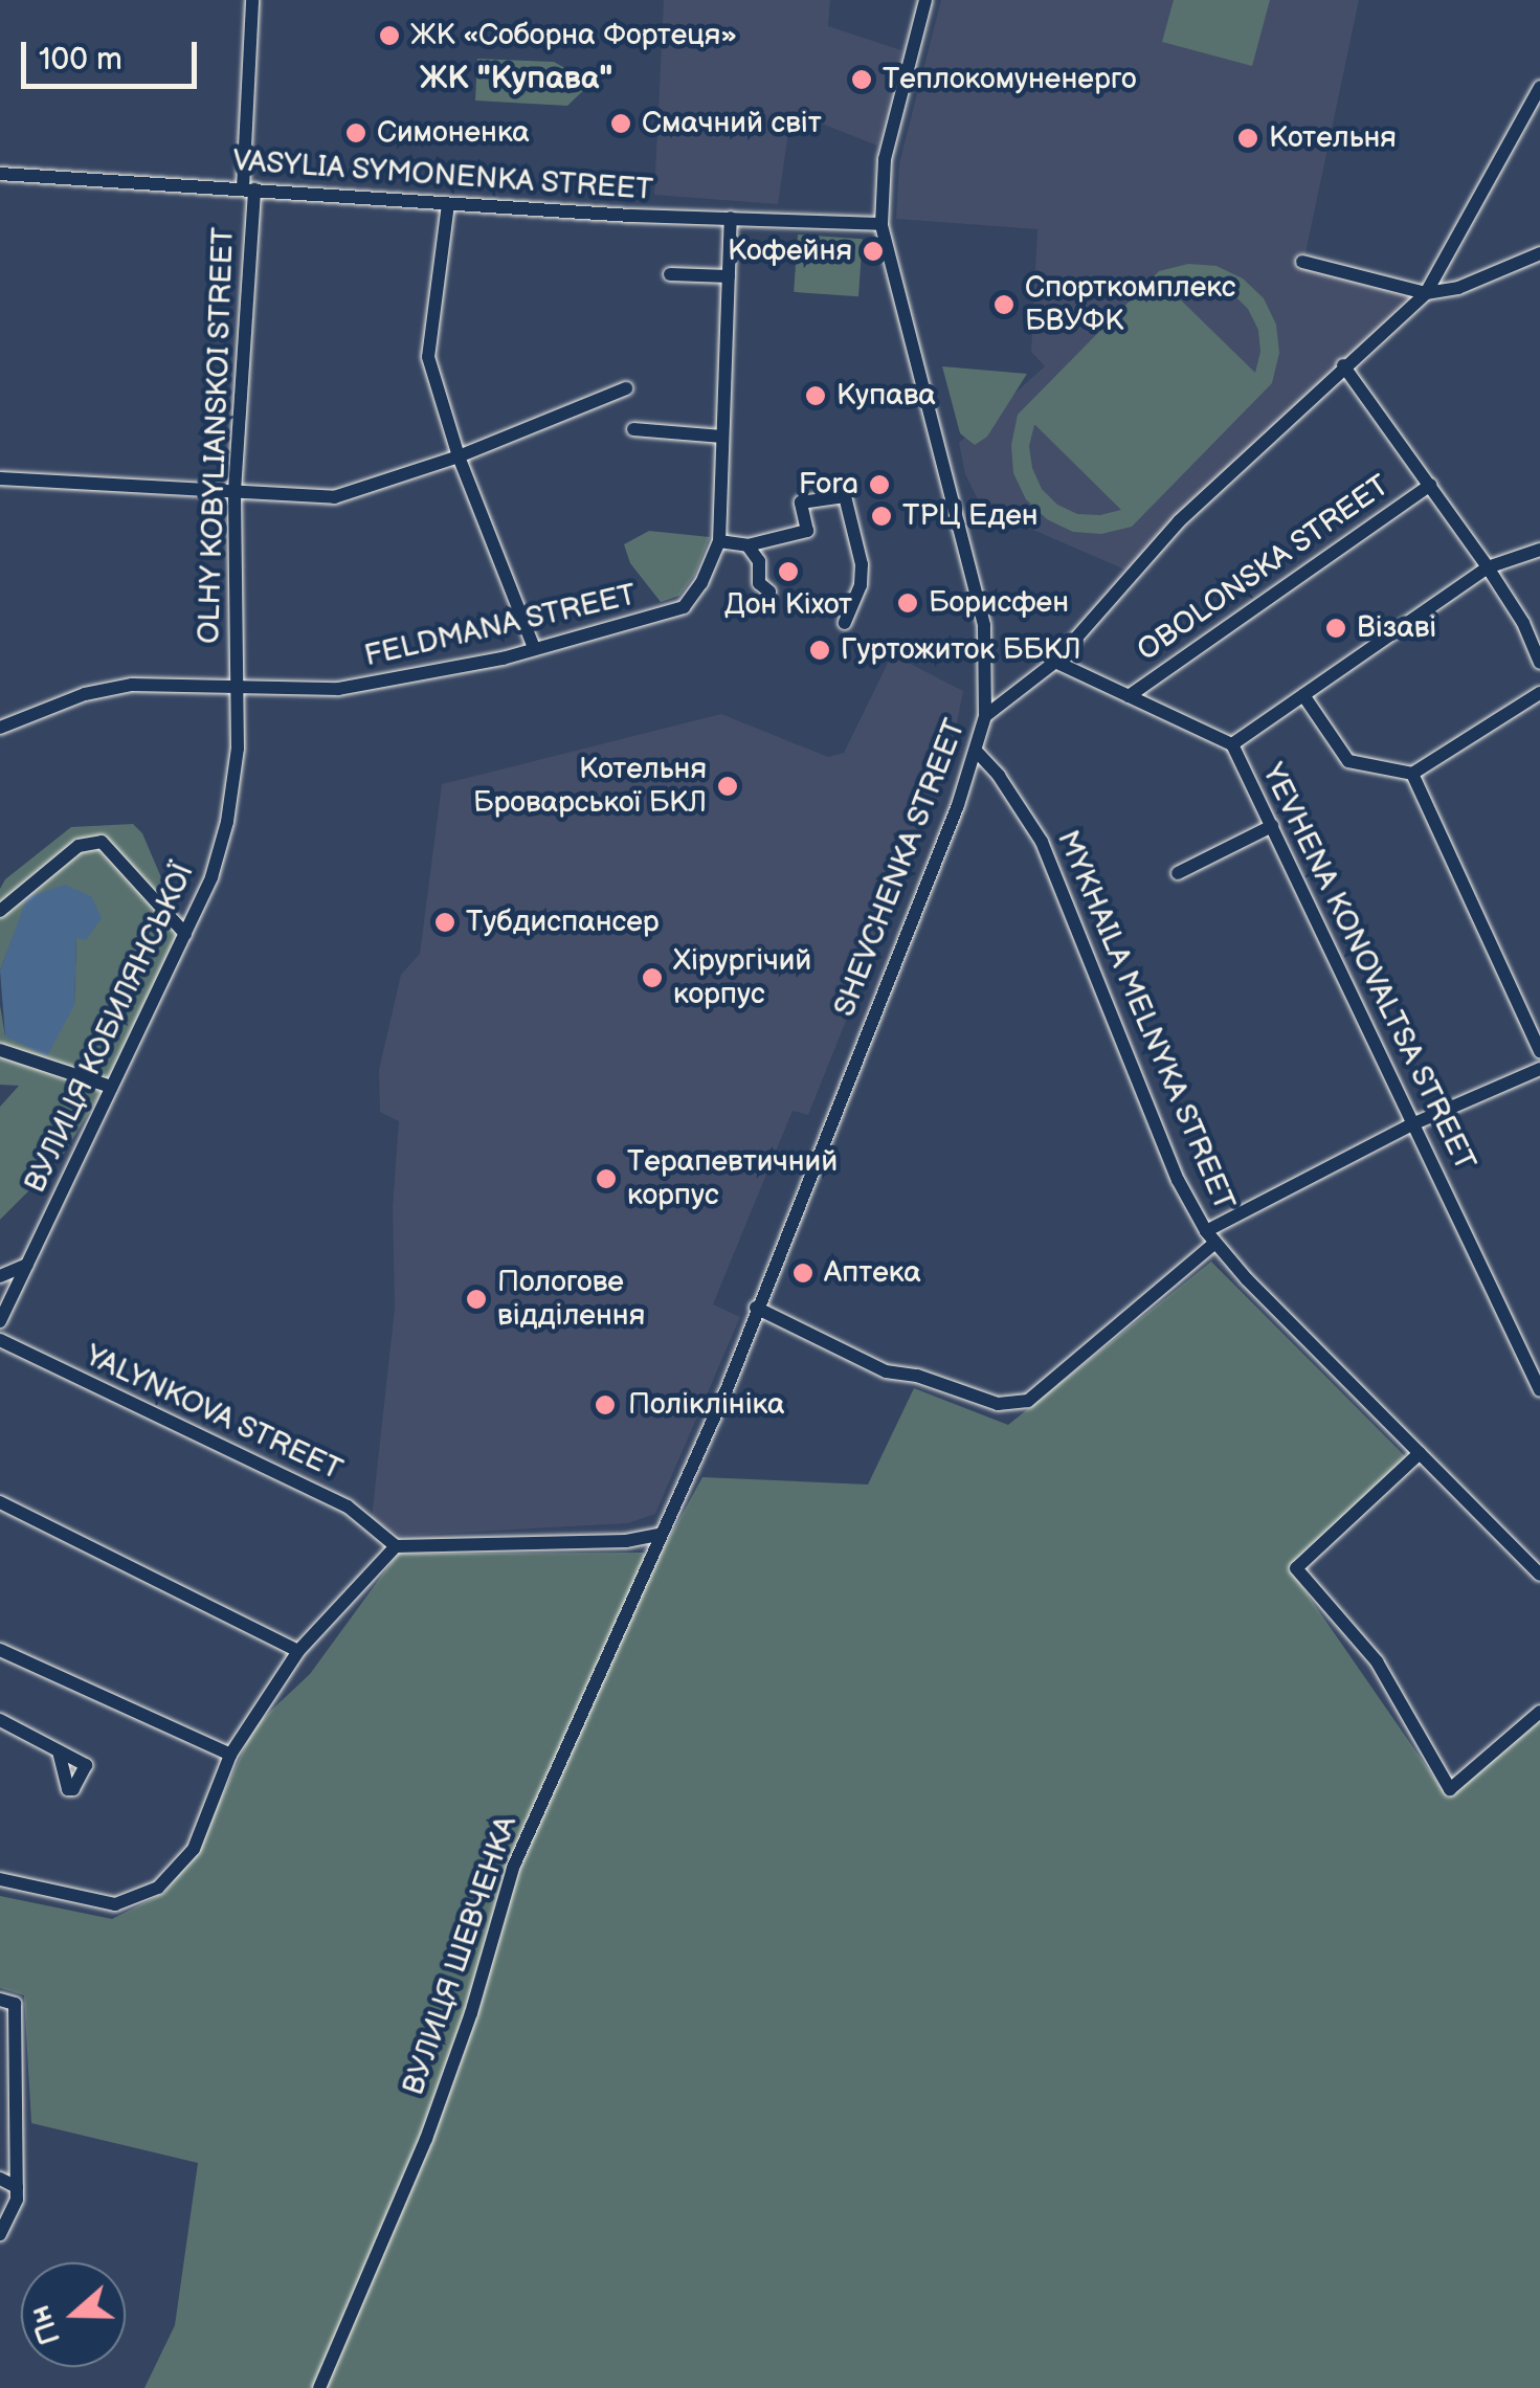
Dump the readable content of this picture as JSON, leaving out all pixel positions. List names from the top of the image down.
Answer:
{
  "streets": {
    "street": [
      "VASYLIA SYMONENKA STREET",
      "OLHY KOBYLIANSKOI STREET",
      "OBOLONSKA STREET",
      "FELDMANA STREET",
      "SHEVCHENKA STREET",
      "YEVHENA KONOVALTSA STREET",
      "MYKHAILA MELNYKA STREET",
      "ВУЛИЦЯ КОБИЛЯНСЬКОЇ",
      "YALYNKOVA STREET",
      "ВУЛИЦЯ ШЕВЧЕНКА"
    ]
  },
  "crossings": [
    ["VASYLIA SYMONENKA STREET", "OLHY KOBYLIANSKOI STREET"],
    ["VASYLIA SYMONENKA STREET", "FELDMANA STREET"],
    ["VASYLIA SYMONENKA STREET", "SHEVCHENKA STREET"],
    ["OLHY KOBYLIANSKOI STREET", "FELDMANA STREET"],
    ["OLHY KOBYLIANSKOI STREET", "ВУЛИЦЯ КОБИЛЯНСЬКОЇ"],
    ["OBOLONSKA STREET", "YEVHENA KONOVALTSA STREET"],
    ["FELDMANA STREET", "ВУЛИЦЯ КОБИЛЯНСЬКОЇ"],
    ["SHEVCHENKA STREET", "MYKHAILA MELNYKA STREET"],
    ["SHEVCHENKA STREET", "ВУЛИЦЯ ШЕВЧЕНКА"]
  ],
  "districts": ["ЖК \"Купава\""],
  "places": [
    "ЖК «Соборна Фортеця»",
    "Теплокомуненерго",
    "Смачний світ",
    "Симоненка",
    "Котельня",
    "Кофейня",
    "Спорткомплекс БВУФК",
    "Купава",
    "Fora",
    "ТРЦ Еден",
    "Дон Кіхот",
    "Борисфен",
    "Візаві",
    "Гуртожиток ББКЛ",
    "Котельня Броварської БКЛ",
    "Тубдиспансер",
    "Хірургічий корпус",
    "Терапевтичний корпус",
    "Аптека",
    "Пологове відділення",
    "Поліклініка"
  ],
  "scale_bar": "100 m",
  "north": "left"
}
